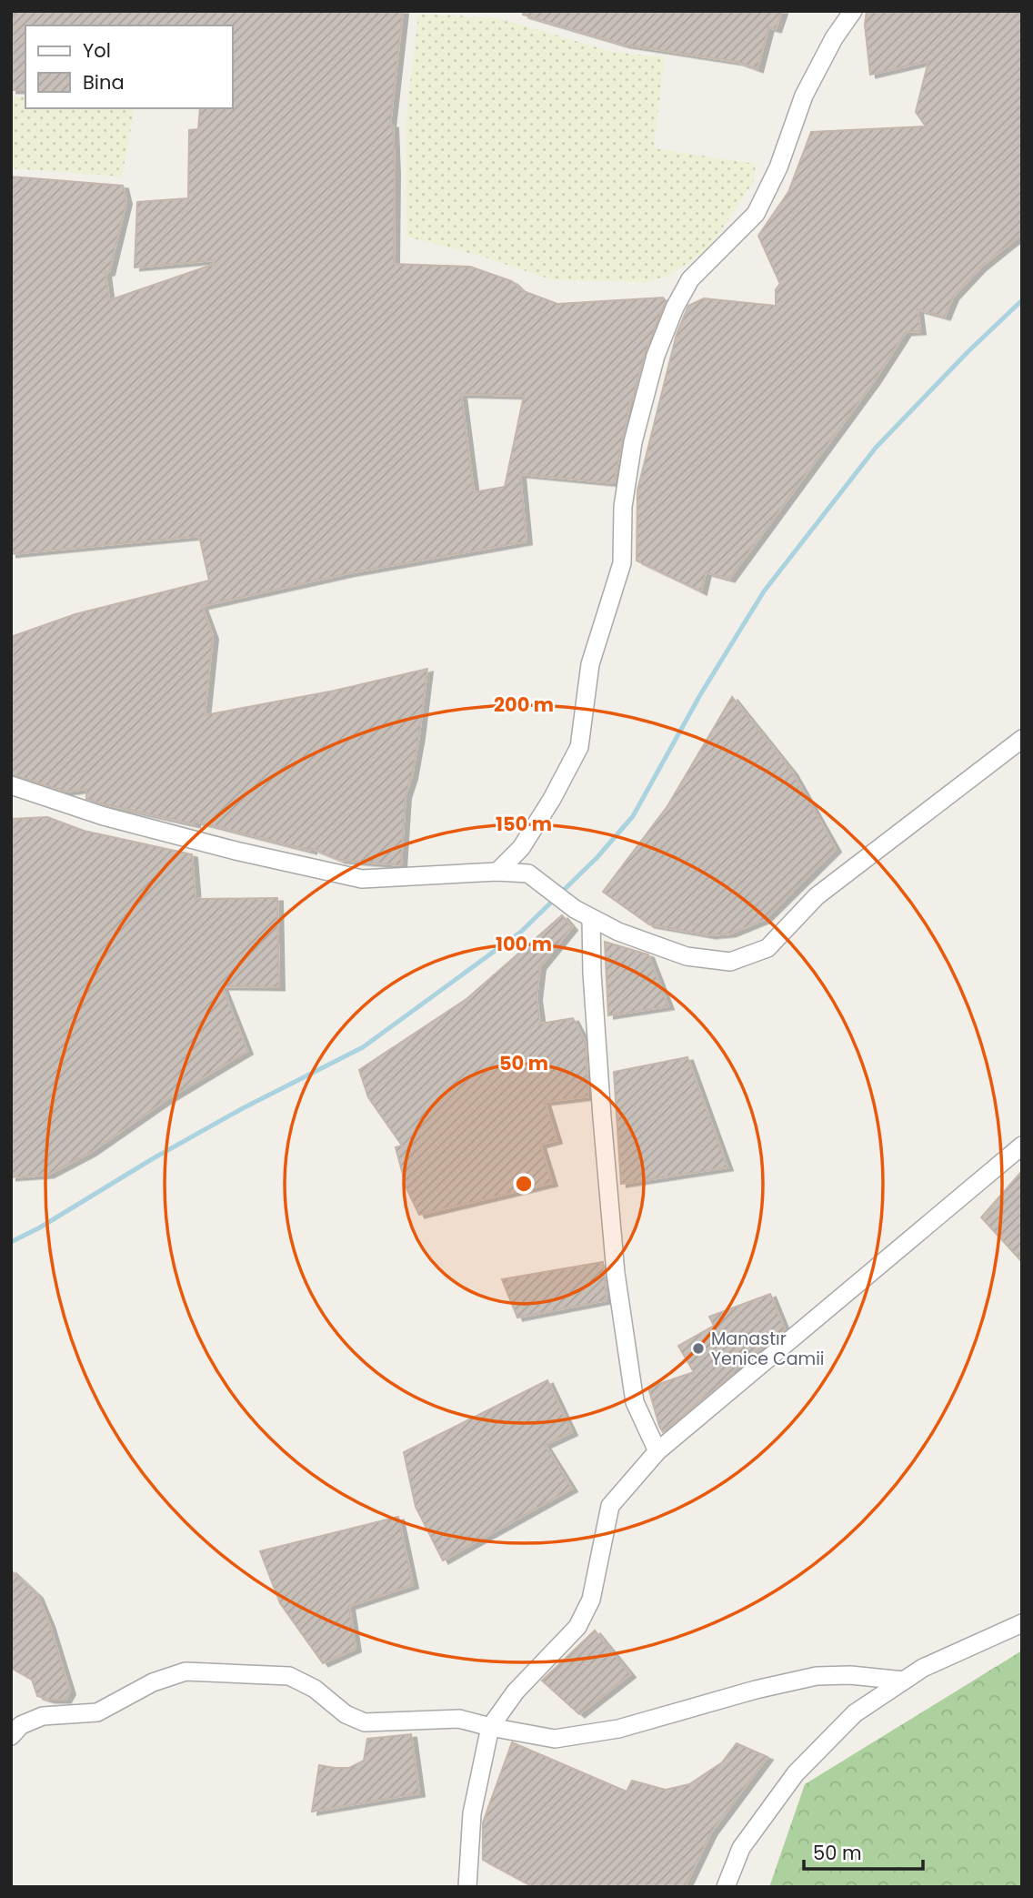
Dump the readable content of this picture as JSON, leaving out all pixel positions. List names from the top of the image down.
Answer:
{
  "places": ["Manastır Yenice Camii"],
  "legend": ["Yol", "Bina"],
  "scale_bar": "50 m",
  "rings": [
    "200 m",
    "150 m",
    "100 m",
    "50 m"
  ]
}
